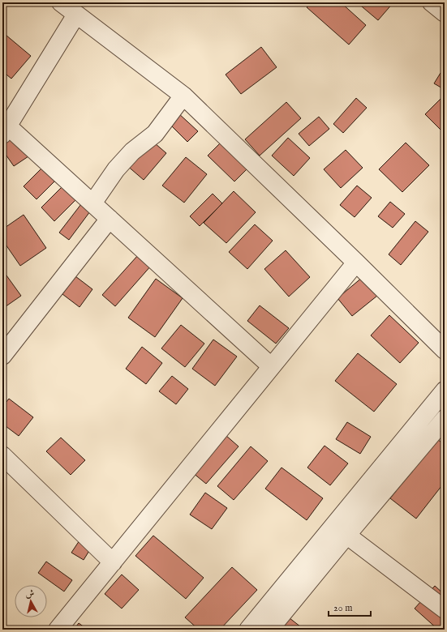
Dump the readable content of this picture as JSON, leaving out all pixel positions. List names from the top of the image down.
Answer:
{
  "scale_bar": "20 m",
  "north": "top"
}
